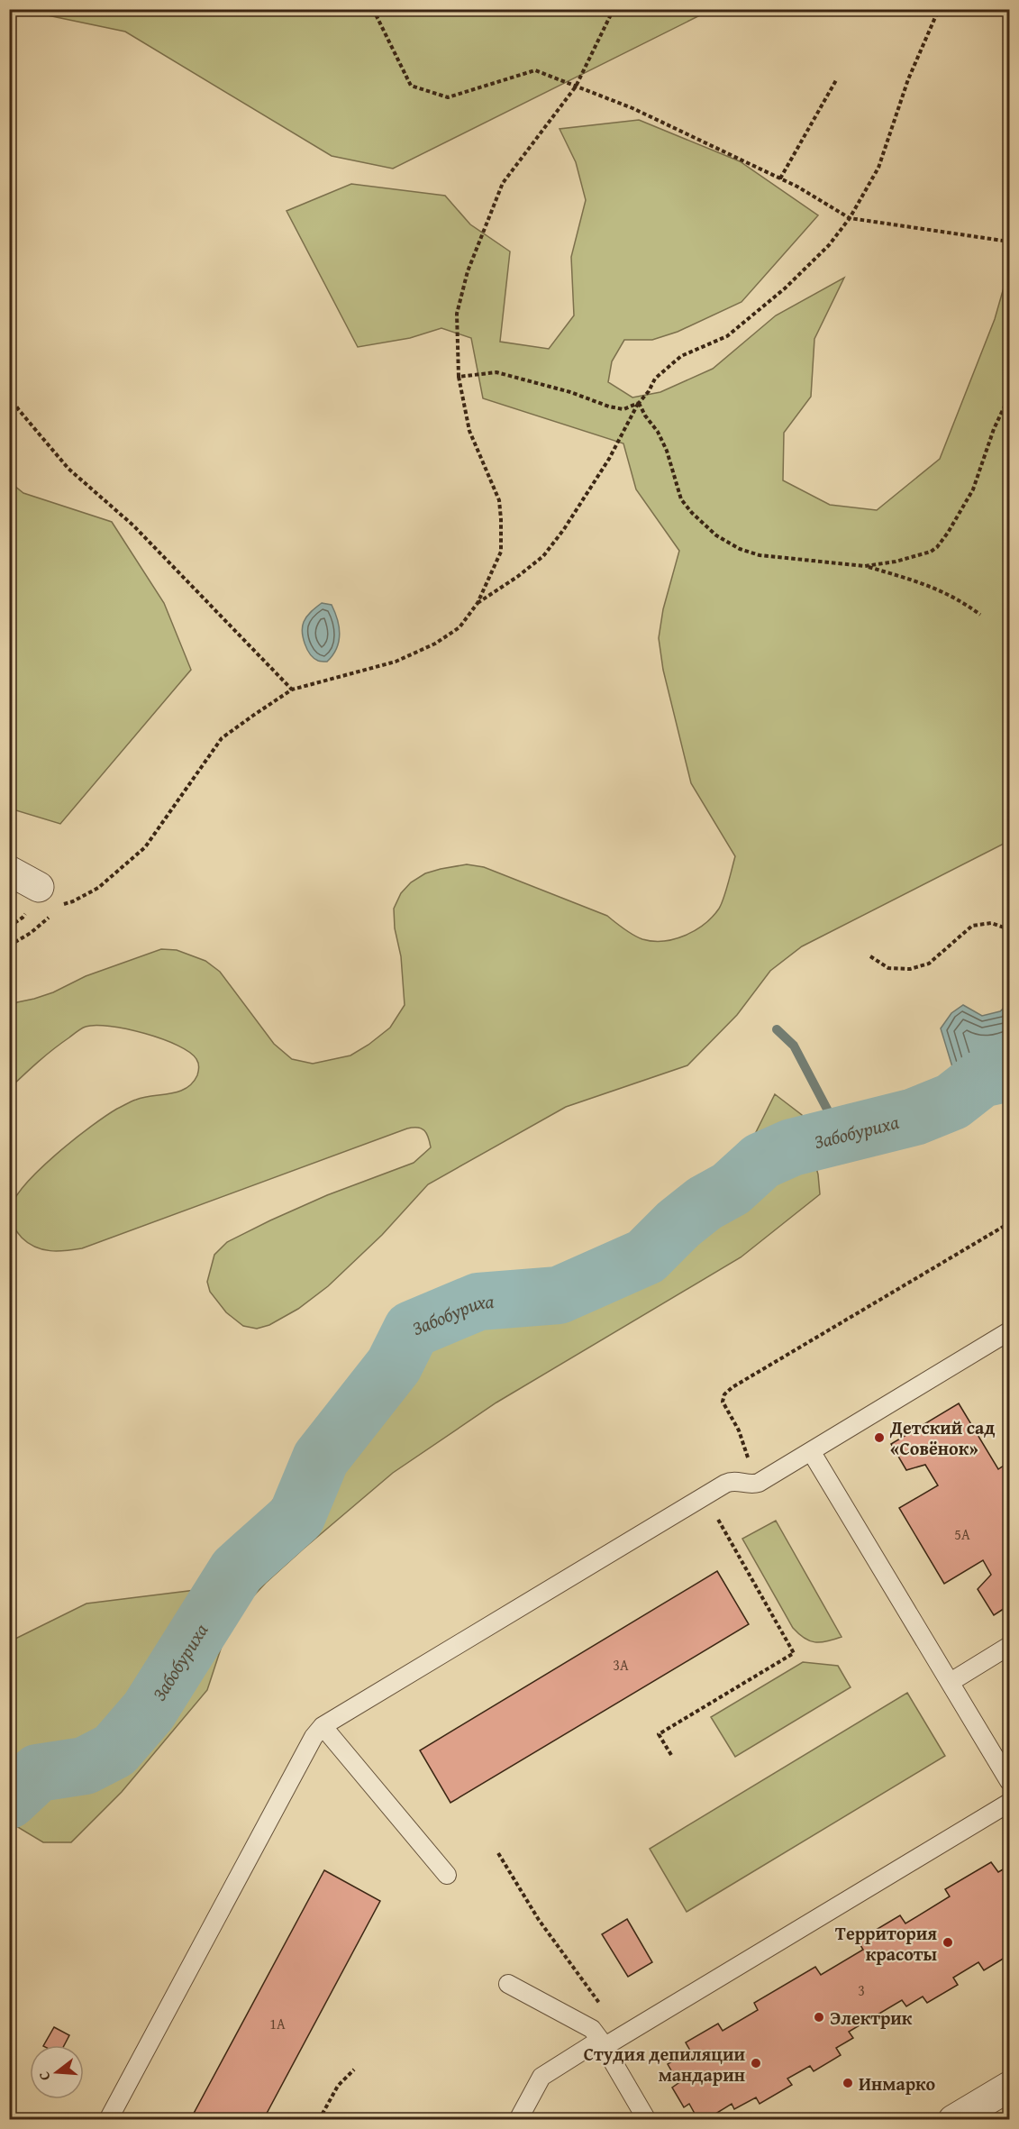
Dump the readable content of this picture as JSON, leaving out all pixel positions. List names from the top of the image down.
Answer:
{
  "water": ["Забобуриха"],
  "places": [
    "Детский сад «Совёнок»",
    "Территория красоты",
    "Электрик",
    "Студия депиляции мандарин",
    "Инмарко"
  ],
  "house_numbers": [
    "5А",
    "3А",
    "3",
    "1А"
  ],
  "north": "left"
}
